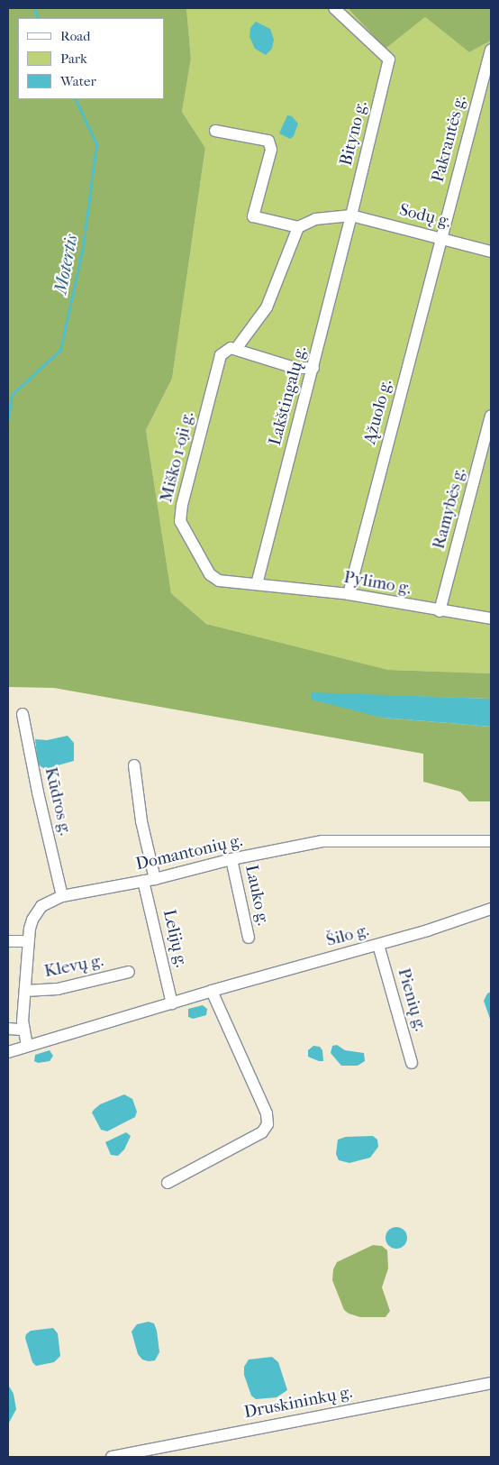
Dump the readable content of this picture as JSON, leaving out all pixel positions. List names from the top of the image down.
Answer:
{
  "streets": {
    "street": [
      "Bityno g.",
      "Pakrantės g.",
      "Sodų g.",
      "Lakštingalų g.",
      "Ąžuolo g.",
      "Miško 1-oji g.",
      "Ramybės g.",
      "Pylimo g.",
      "Kūdros g.",
      "Domantonių g.",
      "Lauko g.",
      "Šilo g.",
      "Lelijų g.",
      "Klevų g.",
      "Pienių g.",
      "Druskininkų g."
    ]
  },
  "crossings": [
    ["Bityno g.", "Sodų g."],
    ["Bityno g.", "Lakštingalų g."],
    ["Pakrantės g.", "Sodų g."],
    ["Pakrantės g.", "Ąžuolo g."],
    ["Sodų g.", "Lakštingalų g."],
    ["Sodų g.", "Ąžuolo g."],
    ["Sodų g.", "Miško 1-oji g."],
    ["Lakštingalų g.", "Miško 1-oji g."],
    ["Lakštingalų g.", "Pylimo g."],
    ["Ąžuolo g.", "Pylimo g."],
    ["Miško 1-oji g.", "Pylimo g."],
    ["Ramybės g.", "Pylimo g."],
    ["Kūdros g.", "Domantonių g."],
    ["Domantonių g.", "Lauko g."],
    ["Domantonių g.", "Šilo g."],
    ["Domantonių g.", "Lelijų g."],
    ["Domantonių g.", "Klevų g."],
    ["Šilo g.", "Lelijų g."],
    ["Šilo g.", "Pienių g."]
  ],
  "water": ["Motertis"],
  "legend": ["Road", "Park", "Water"]
}
